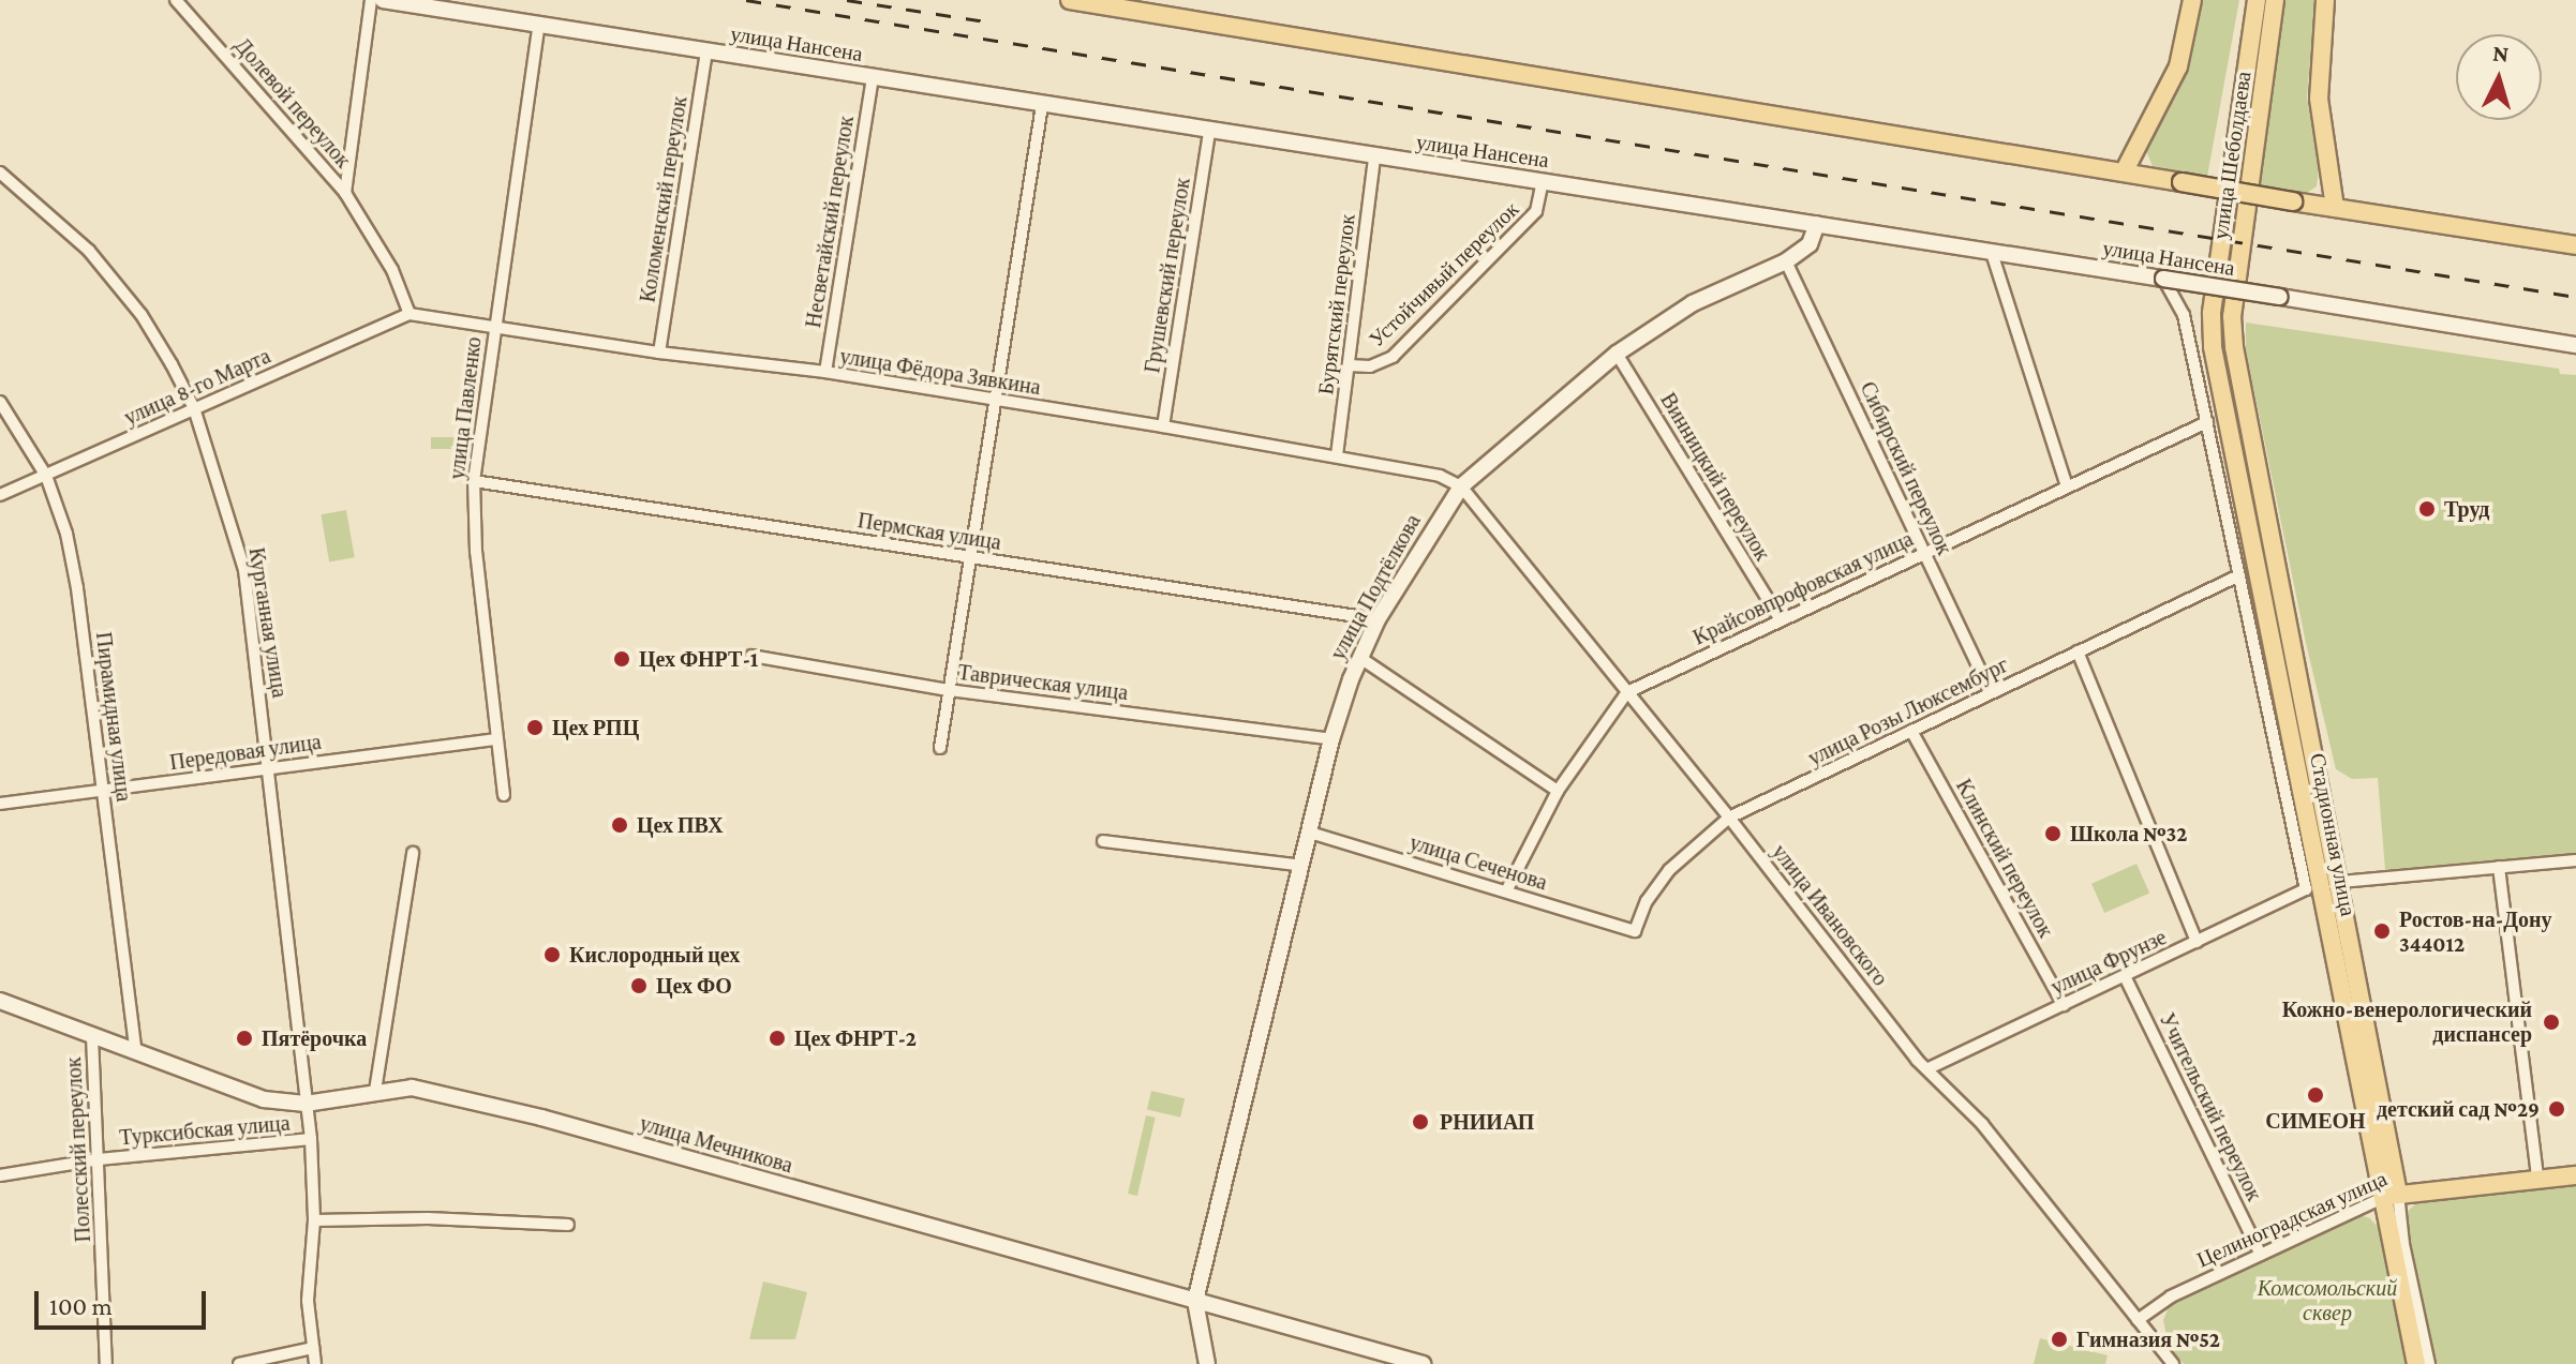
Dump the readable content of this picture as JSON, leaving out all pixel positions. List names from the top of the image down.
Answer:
{
  "streets": {
    "main road": [
      "улица Нансена",
      "улица Шеболдаева",
      "улица Подтёлкова",
      "Стадионная улица",
      "улица Мечникова",
      "Целиноградская улица"
    ],
    "street": [
      "Долевой переулок",
      "Коломенский переулок",
      "Несветайский переулок",
      "Устойчивый переулок",
      "Грушевский переулок",
      "Бурятский переулок",
      "улица Фёдора Зявкина",
      "улица 8-го Марта",
      "улица Павленко",
      "Сибирский переулок",
      "Винницкий переулок",
      "Пермская улица",
      "Крайсовпрофовская улица",
      "Курганная улица",
      "Таврическая улица",
      "улица Розы Люксембург",
      "Пирамидная улица",
      "Передовая улица",
      "Клинский переулок",
      "улица Сеченова",
      "улица Ивановского",
      "улица Фрунзе",
      "Учительский переулок",
      "Турксибская улица",
      "Полесский переулок"
    ]
  },
  "crossings": [
    ["улица Нансена", "Коломенский переулок"],
    ["улица Нансена", "Несветайский переулок"],
    ["улица Нансена", "Устойчивый переулок"],
    ["улица Нансена", "Грушевский переулок"],
    ["улица Нансена", "Бурятский переулок"],
    ["улица Нансена", "улица Павленко"],
    ["улица Нансена", "улица Подтёлкова"],
    ["улица Нансена", "Стадионная улица"],
    ["Долевой переулок", "улица Фёдора Зявкина"],
    ["Долевой переулок", "улица 8-го Марта"],
    ["улица Шеболдаева", "Стадионная улица"],
    ["Коломенский переулок", "улица Фёдора Зявкина"],
    ["Несветайский переулок", "улица Фёдора Зявкина"],
    ["Устойчивый переулок", "Бурятский переулок"],
    ["Грушевский переулок", "улица Фёдора Зявкина"],
    ["Бурятский переулок", "улица Фёдора Зявкина"],
    ["улица Фёдора Зявкина", "улица 8-го Марта"],
    ["улица Фёдора Зявкина", "улица Павленко"],
    ["улица Фёдора Зявкина", "улица Подтёлкова"],
    ["улица Фёдора Зявкина", "улица Ивановского"],
    ["улица 8-го Марта", "Курганная улица"],
    ["улица 8-го Марта", "Пирамидная улица"],
    ["улица Павленко", "Пермская улица"],
    ["улица Павленко", "Передовая улица"],
    ["Сибирский переулок", "улица Подтёлкова"],
    ["Сибирский переулок", "Крайсовпрофовская улица"],
    ["Сибирский переулок", "улица Розы Люксембург"],
    ["Винницкий переулок", "улица Подтёлкова"],
    ["Винницкий переулок", "Крайсовпрофовская улица"],
    ["Пермская улица", "улица Подтёлкова"],
    ["улица Подтёлкова", "Таврическая улица"],
    ["улица Подтёлкова", "улица Сеченова"],
    ["улица Подтёлкова", "улица Ивановского"],
    ["улица Подтёлкова", "улица Мечникова"],
    ["Крайсовпрофовская улица", "Стадионная улица"],
    ["Крайсовпрофовская улица", "улица Сеченова"],
    ["Крайсовпрофовская улица", "улица Ивановского"],
    ["Курганная улица", "Передовая улица"],
    ["Курганная улица", "Турксибская улица"],
    ["Курганная улица", "улица Мечникова"],
    ["улица Розы Люксембург", "Стадионная улица"],
    ["улица Розы Люксембург", "Клинский переулок"],
    ["улица Розы Люксембург", "улица Сеченова"],
    ["улица Розы Люксембург", "улица Ивановского"],
    ["Пирамидная улица", "Передовая улица"],
    ["Пирамидная улица", "улица Мечникова"],
    ["Стадионная улица", "улица Фрунзе"],
    ["Стадионная улица", "Целиноградская улица"],
    ["Клинский переулок", "улица Фрунзе"],
    ["улица Ивановского", "улица Фрунзе"],
    ["улица Ивановского", "Целиноградская улица"],
    ["улица Фрунзе", "Учительский переулок"],
    ["Учительский переулок", "Целиноградская улица"],
    ["Турксибская улица", "Полесский переулок"],
    ["улица Мечникова", "Полесский переулок"]
  ],
  "parks": ["Комсомольский сквер"],
  "places": [
    "Труд",
    "Цех ФНРТ-1",
    "Цех РПЦ",
    "Цех ПВХ",
    "Школа №32",
    "Ростов-на-Дону 344012",
    "Кислородный цех",
    "Цех ФО",
    "Кожно-венерологический диспансер",
    "Пятёрочка",
    "Цех ФНРТ-2",
    "СИМЕОН",
    "детский сад №29",
    "РНИИАП",
    "Гимназия №52"
  ],
  "scale_bar": "100 m",
  "north": "top"
}
